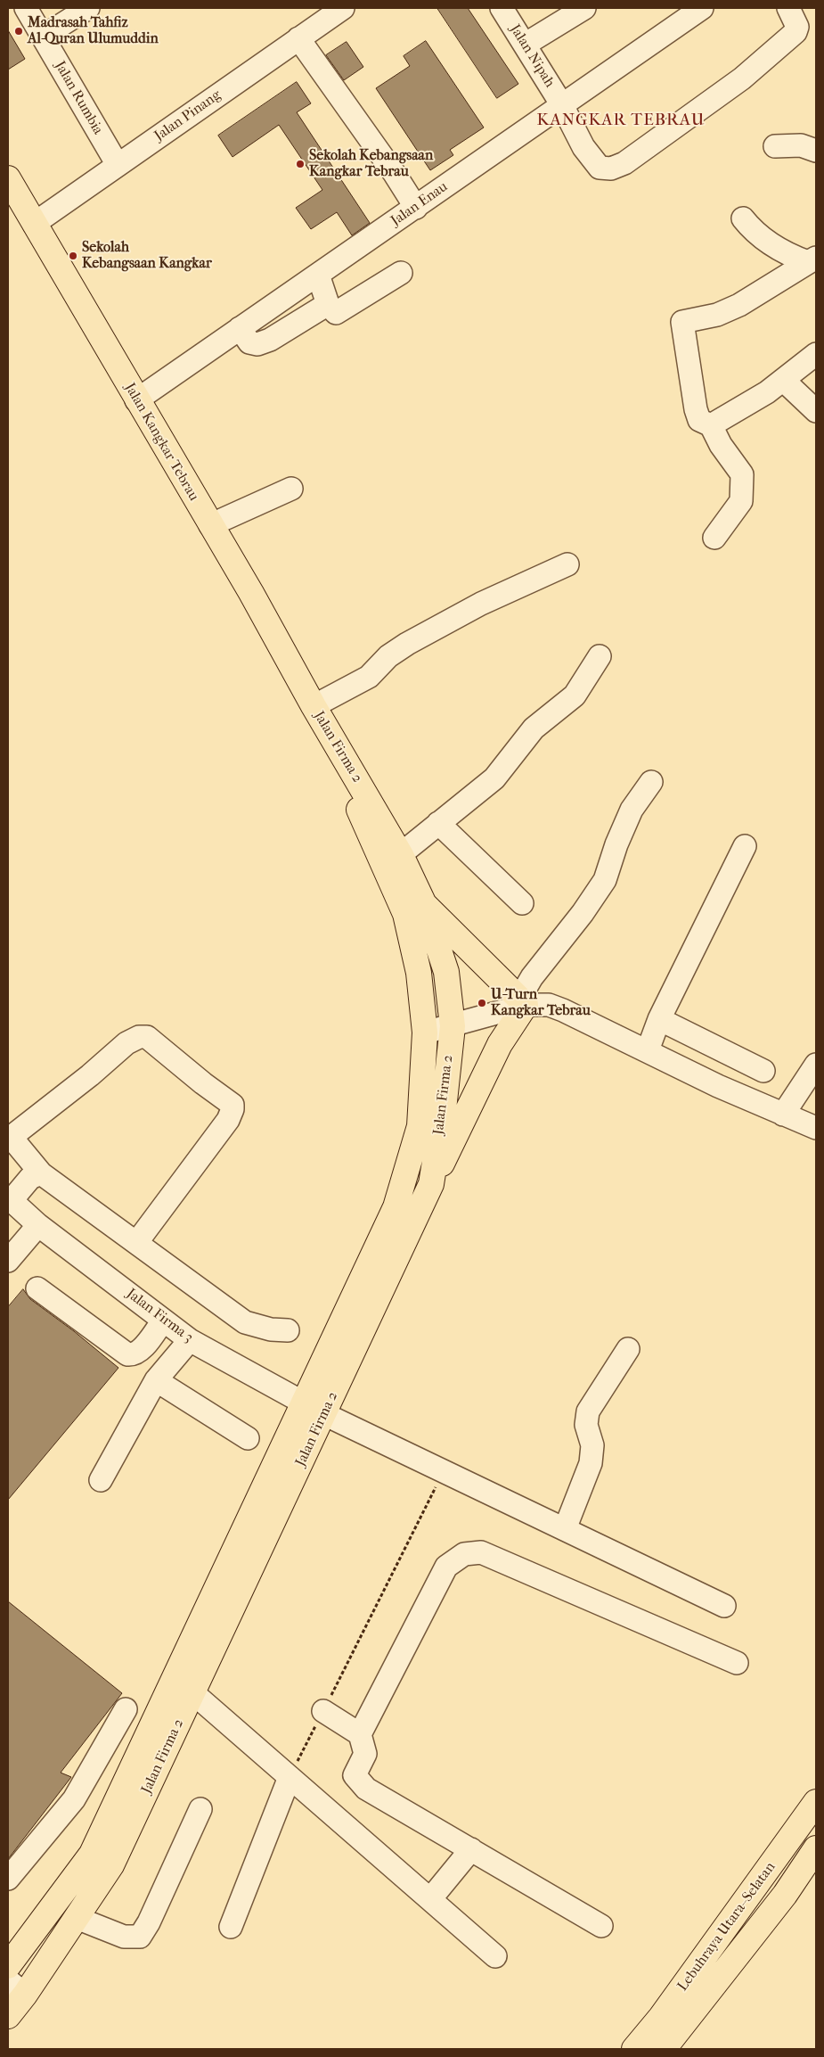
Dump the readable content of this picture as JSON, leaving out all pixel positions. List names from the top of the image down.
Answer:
{
  "streets": {
    "main road": ["Jalan Kangkar Tebrau", "Jalan Firma 2", "Lebuhraya Utara–Selatan"],
    "street": [
      "Jalan Nipah",
      "Jalan Rumbia",
      "Jalan Pinang",
      "Jalan Enau",
      "Jalan Firma 3"
    ]
  },
  "crossings": [
    ["Jalan Nipah", "Jalan Enau"],
    ["Jalan Rumbia", "Jalan Pinang"],
    ["Jalan Pinang", "Jalan Kangkar Tebrau"],
    ["Jalan Enau", "Jalan Kangkar Tebrau"],
    ["Jalan Kangkar Tebrau", "Jalan Firma 2"],
    ["Jalan Firma 2", "Jalan Firma 3"]
  ],
  "districts": ["KANGKAR TEBRAU"],
  "places": [
    "Madrasah Tahfiz Al-Quran Ulumuddin",
    "Sekolah Kebangsaan Kangkar Tebrau",
    "Sekolah Kebangsaan Kangkar",
    "U-Turn Kangkar Tebrau"
  ]
}
